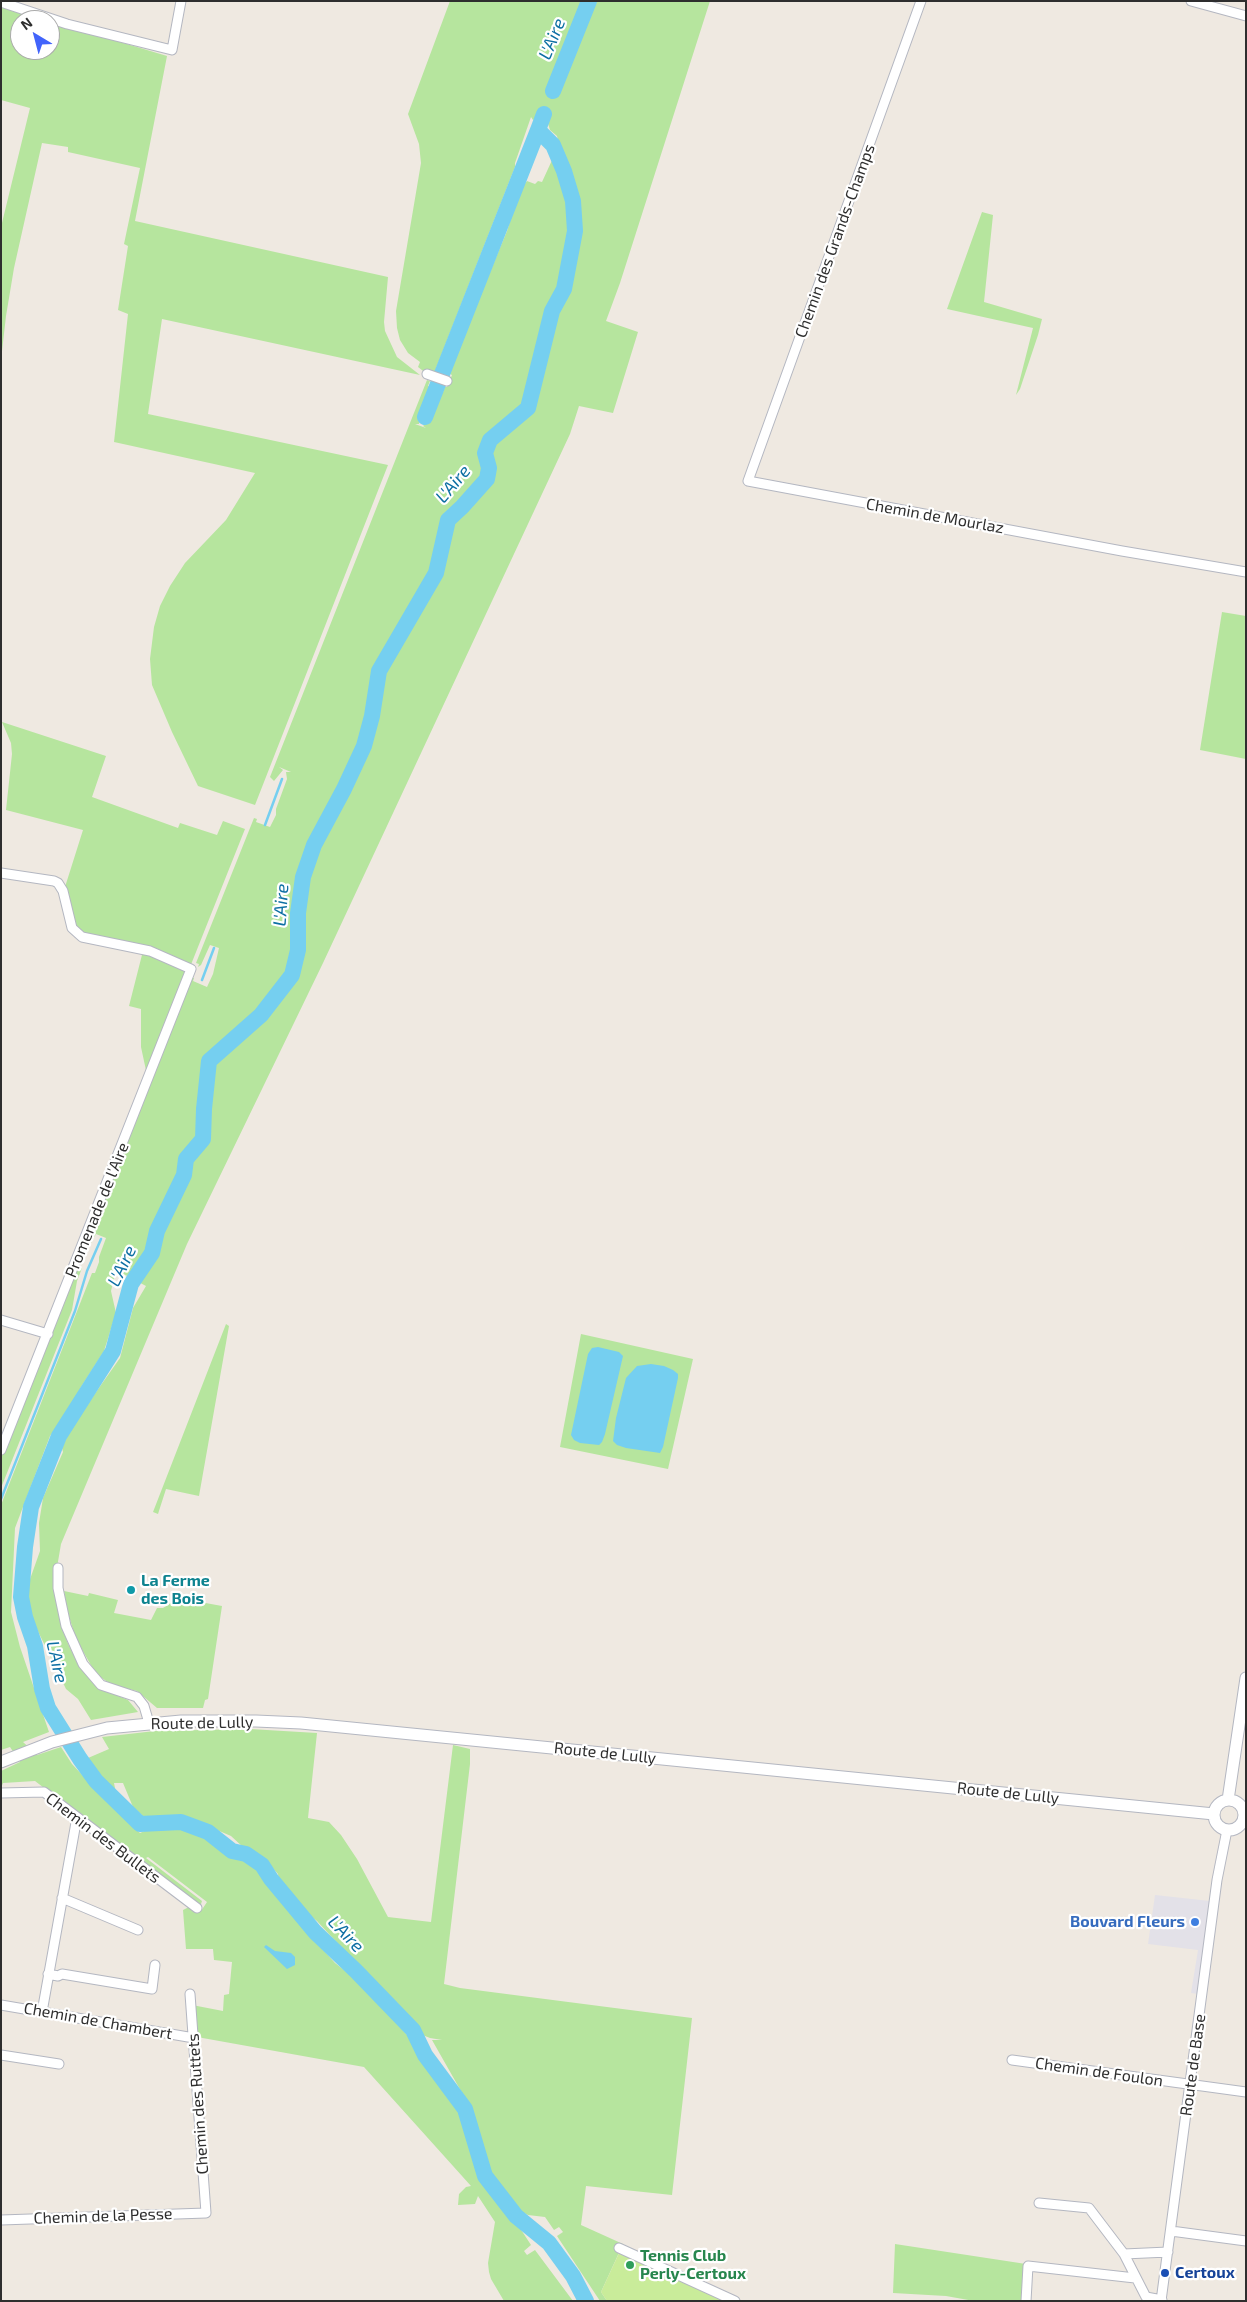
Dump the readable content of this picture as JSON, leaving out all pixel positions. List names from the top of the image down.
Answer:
{
  "streets": {
    "main road": ["Route de Lully"],
    "street": [
      "Chemin des Grands-Champs",
      "Chemin de Mourlaz",
      "Promenade de l'Aire",
      "Chemin des Bullets",
      "Chemin de Chambert",
      "Route de Base",
      "Chemin de Foulon",
      "Chemin des Ruttets",
      "Chemin de la Pesse"
    ]
  },
  "crossings": [
    ["Chemin des Grands-Champs", "Chemin de Mourlaz"],
    ["Route de Lully", "Route de Base"],
    ["Chemin de Chambert", "Chemin des Ruttets"],
    ["Route de Base", "Chemin de Foulon"],
    ["Chemin des Ruttets", "Chemin de la Pesse"]
  ],
  "water": ["L'Aire"],
  "places": [
    "La Ferme des Bois",
    "Bouvard Fleurs",
    "Tennis Club Perly-Certoux",
    "Certoux"
  ],
  "north": "top left"
}
